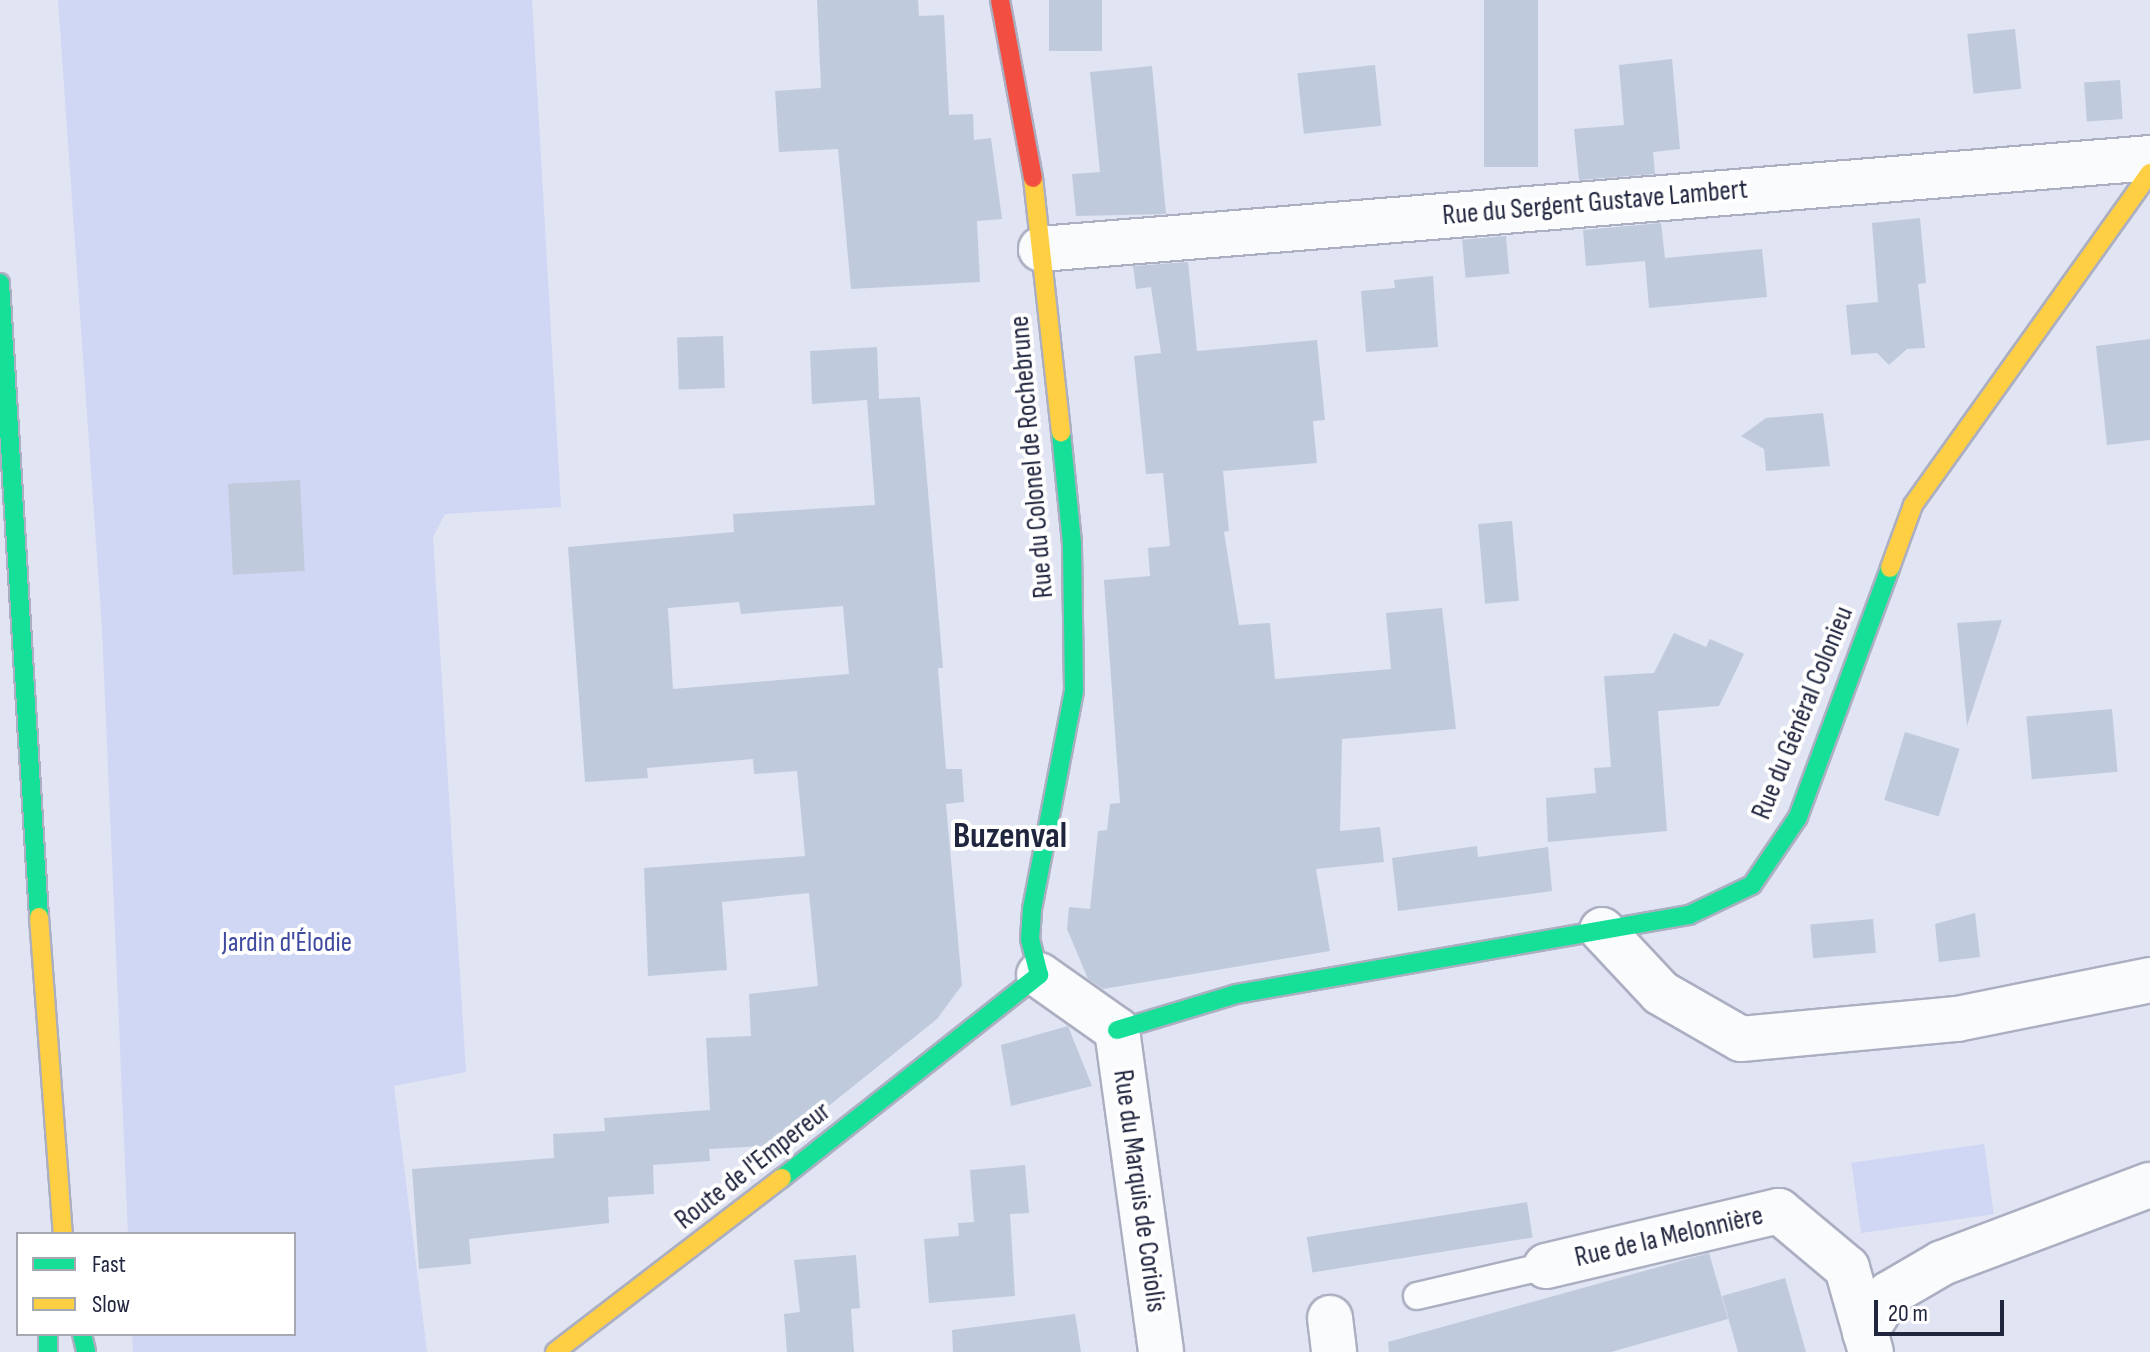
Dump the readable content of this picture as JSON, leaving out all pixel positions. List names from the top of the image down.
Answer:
{
  "streets": {
    "street": [
      "Rue du Sergent Gustave Lambert",
      "Rue du Colonel de Rochebrune",
      "Rue du Général Colonieu",
      "Route de l'Empereur",
      "Rue du Marquis de Coriolis",
      "Rue de la Melonnière"
    ]
  },
  "crossings": [
    ["Rue du Sergent Gustave Lambert", "Rue du Colonel de Rochebrune"],
    ["Rue du Colonel de Rochebrune", "Route de l'Empereur"],
    ["Rue du Général Colonieu", "Rue du Marquis de Coriolis"]
  ],
  "districts": ["Buzenval"],
  "parks": ["Jardin d'Élodie"],
  "legend": ["Fast", "Slow"],
  "scale_bar": "20 m"
}
